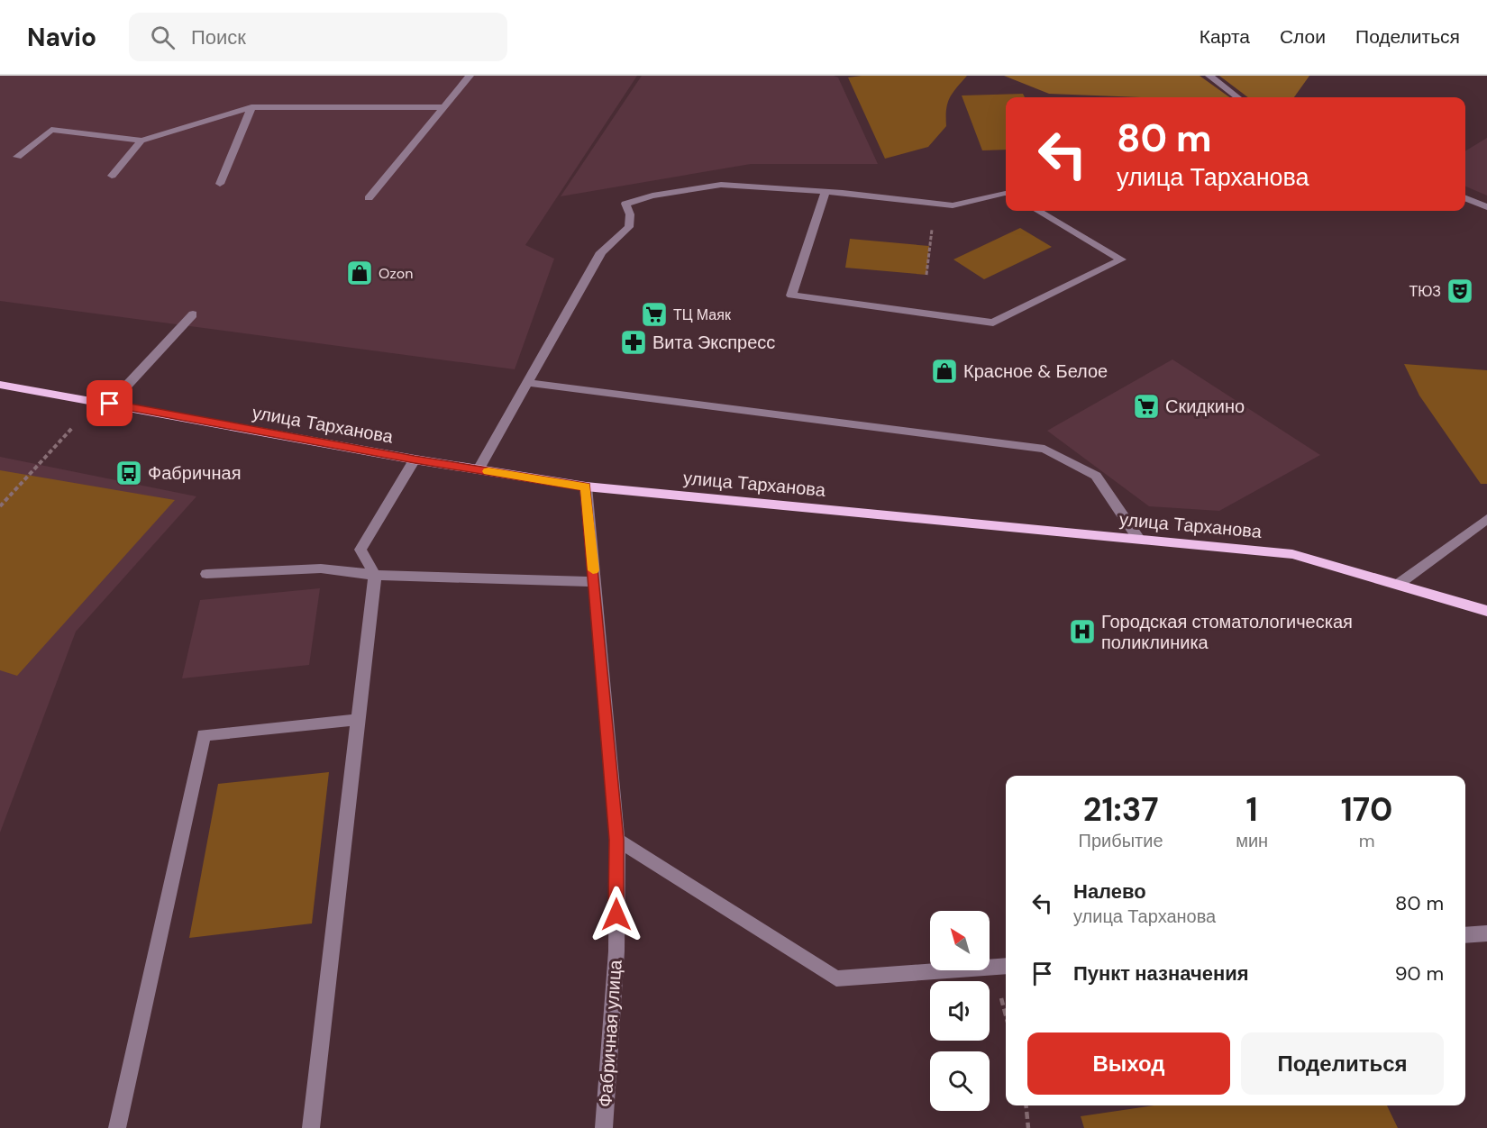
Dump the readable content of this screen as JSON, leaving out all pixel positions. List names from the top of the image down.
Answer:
{
  "streets": {
    "main road": ["улица Тарханова"],
    "street": ["Фабричная улица"]
  },
  "crossings": [
    ["улица Тарханова", "Фабричная улица"]
  ],
  "places": {
    "shop": ["Ozon", "Красное & Белое"],
    "theatre": ["ТЮЗ"],
    "supermarket": ["ТЦ Маяк", "Скидкино"],
    "pharmacy": ["Вита Экспресс"],
    "bus stop": ["Фабричная"],
    "hospital": ["Городская стоматологическая поликлиника"]
  },
  "north": "top left",
  "page": {
    "header": "Navio",
    "search": "Поиск",
    "nav": ["Карта", "Слои", "Поделиться"],
    "turn": ["80 m", "улица Тарханова"],
    "eta": [
      "21:37",
      "Прибытие",
      "1",
      "мин",
      "170",
      "m"
    ],
    "list": [
      {
        "name": "Налево",
        "note": "улица Тарханова",
        "value": "80 m"
      },
      {
        "name": "Пункт назначения",
        "value": "90 m"
      }
    ],
    "buttons": ["Выход", "Поделиться"]
  }
}
